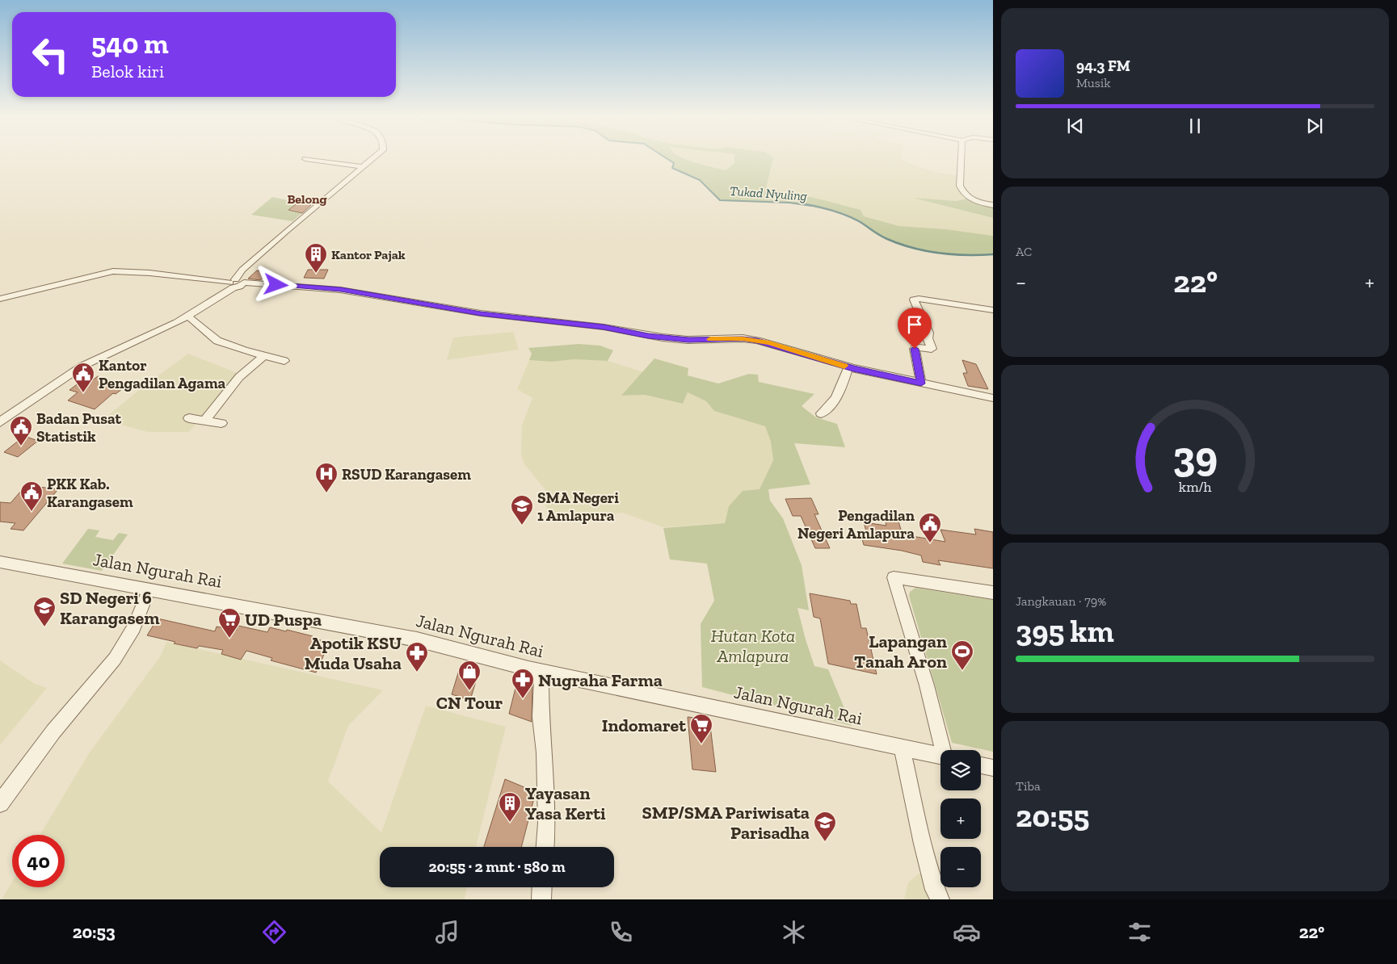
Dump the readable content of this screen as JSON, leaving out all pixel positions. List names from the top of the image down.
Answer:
{
  "streets": {
    "street": ["Jalan Ngurah Rai"]
  },
  "districts": ["Belong"],
  "water": ["Tukad Nyuling"],
  "parks": ["Hutan Kota Amlapura"],
  "places": {
    "building": ["Kantor Pajak", "Yayasan Yasa Kerti"],
    "public building": [
      "Kantor Pengadilan Agama",
      "Badan Pusat Statistik",
      "PKK Kab. Karangasem",
      "Pengadilan Negeri Amlapura"
    ],
    "hospital": ["RSUD Karangasem"],
    "school or university": ["SMA Negeri 1 Amlapura", "SD Negeri 6 Karangasem", "SMP/SMA Pariwisata Parisadha"],
    "supermarket": ["UD Puspa", "Indomaret"],
    "sports": ["Lapangan Tanah Aron"],
    "pharmacy": ["Apotik KSU Muda Usaha", "Nugraha Farma"],
    "shop": ["CN Tour"]
  },
  "page": {
    "turn": ["540 m", "Belok kiri"],
    "song": ["94.3 FM", "Musik"],
    "tile": [
      "AC",
      ["Jangkauan · 79%", "395 km"],
      ["Tiba", "20:55"]
    ],
    "heat": ["−", "22°", "+"],
    "map_buttons": ["+", "−"],
    "limit": "40",
    "trip": "20:55 · 2 mnt · 580 m",
    "tabs": ["20:53", "22°"],
    "gauge": ["39", "km/h"]
  }
}
